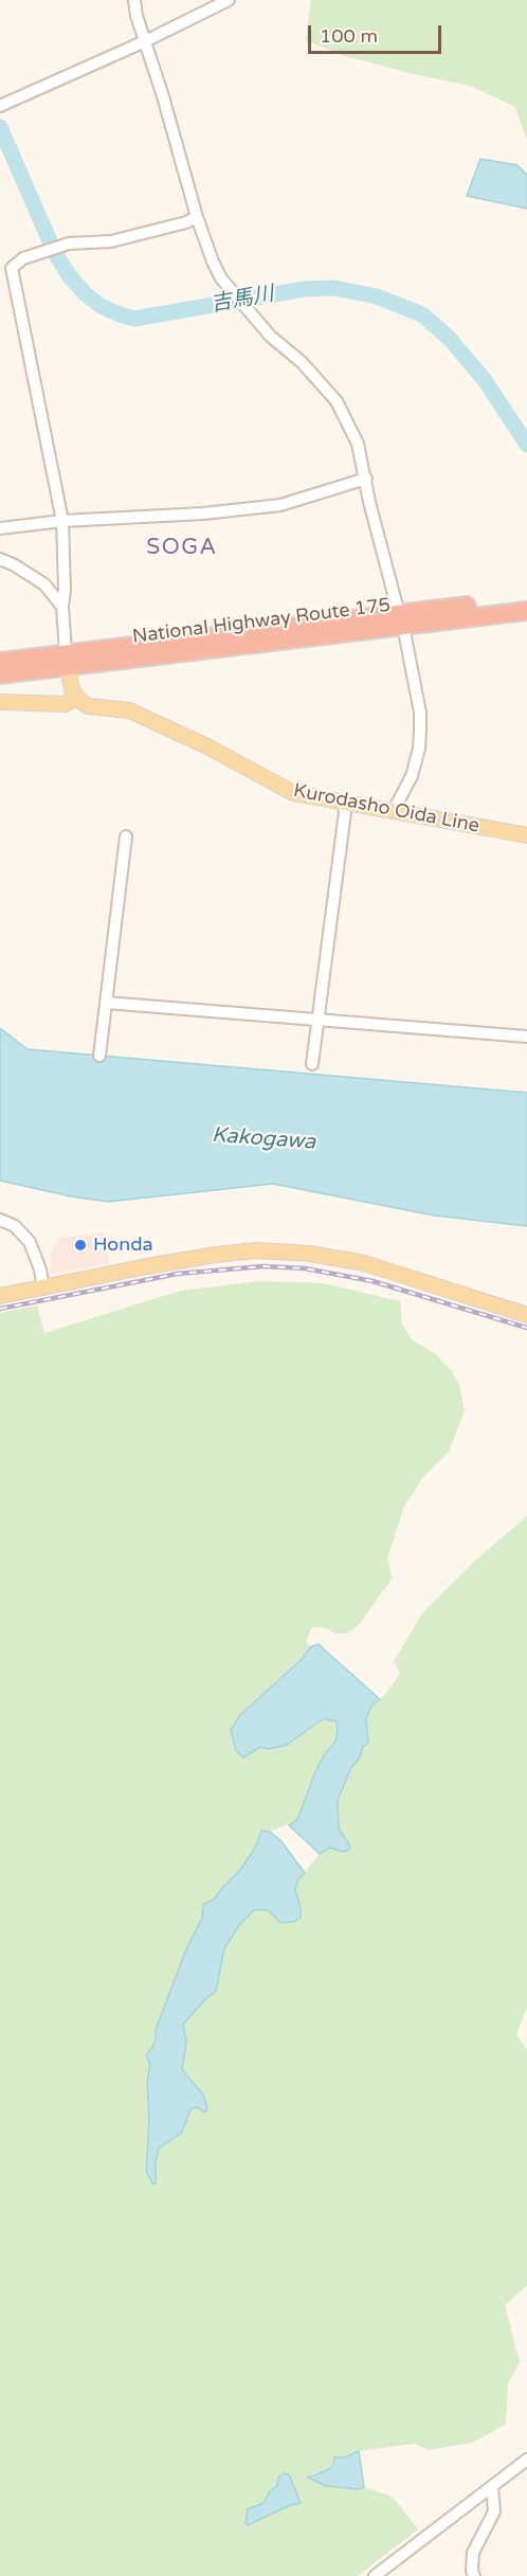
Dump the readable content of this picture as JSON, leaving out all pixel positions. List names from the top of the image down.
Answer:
{
  "streets": {
    "highway": ["National Highway Route 175"],
    "main road": ["Kurodasho Oida Line"]
  },
  "districts": ["SOGA"],
  "water": ["吉馬川", "Kakogawa"],
  "places": ["Honda"],
  "scale_bar": "100 m"
}
